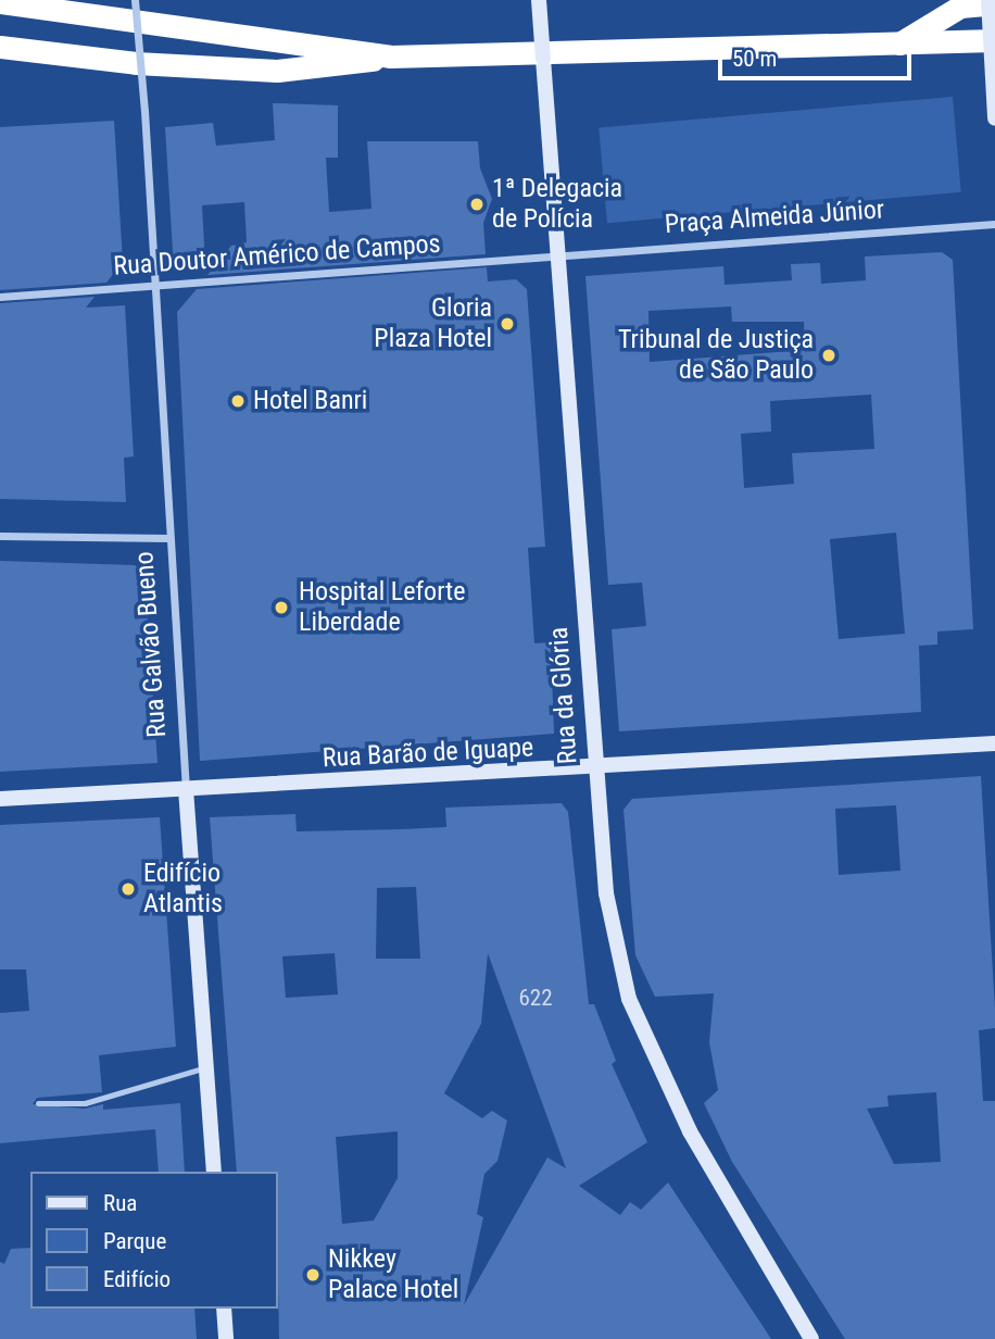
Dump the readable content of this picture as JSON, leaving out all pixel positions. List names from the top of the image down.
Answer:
{
  "streets": {
    "street": [
      "Praça Almeida Júnior",
      "Rua Doutor Américo de Campos",
      "Rua Galvão Bueno",
      "Rua da Glória",
      "Rua Barão de Iguape"
    ]
  },
  "crossings": [
    ["Praça Almeida Júnior", "Rua Doutor Américo de Campos"],
    ["Praça Almeida Júnior", "Rua da Glória"],
    ["Rua Doutor Américo de Campos", "Rua Galvão Bueno"],
    ["Rua Doutor Américo de Campos", "Rua da Glória"],
    ["Rua Galvão Bueno", "Rua Barão de Iguape"],
    ["Rua da Glória", "Rua Barão de Iguape"]
  ],
  "places": [
    "1ª Delegacia de Polícia",
    "Gloria Plaza Hotel",
    "Tribunal de Justiça de São Paulo",
    "Hotel Banri",
    "Hospital Leforte Liberdade",
    "Edifício Atlantis",
    "Nikkey Palace Hotel"
  ],
  "house_numbers": ["622"],
  "legend": ["Rua", "Parque", "Edifício"],
  "scale_bar": "50 m"
}
